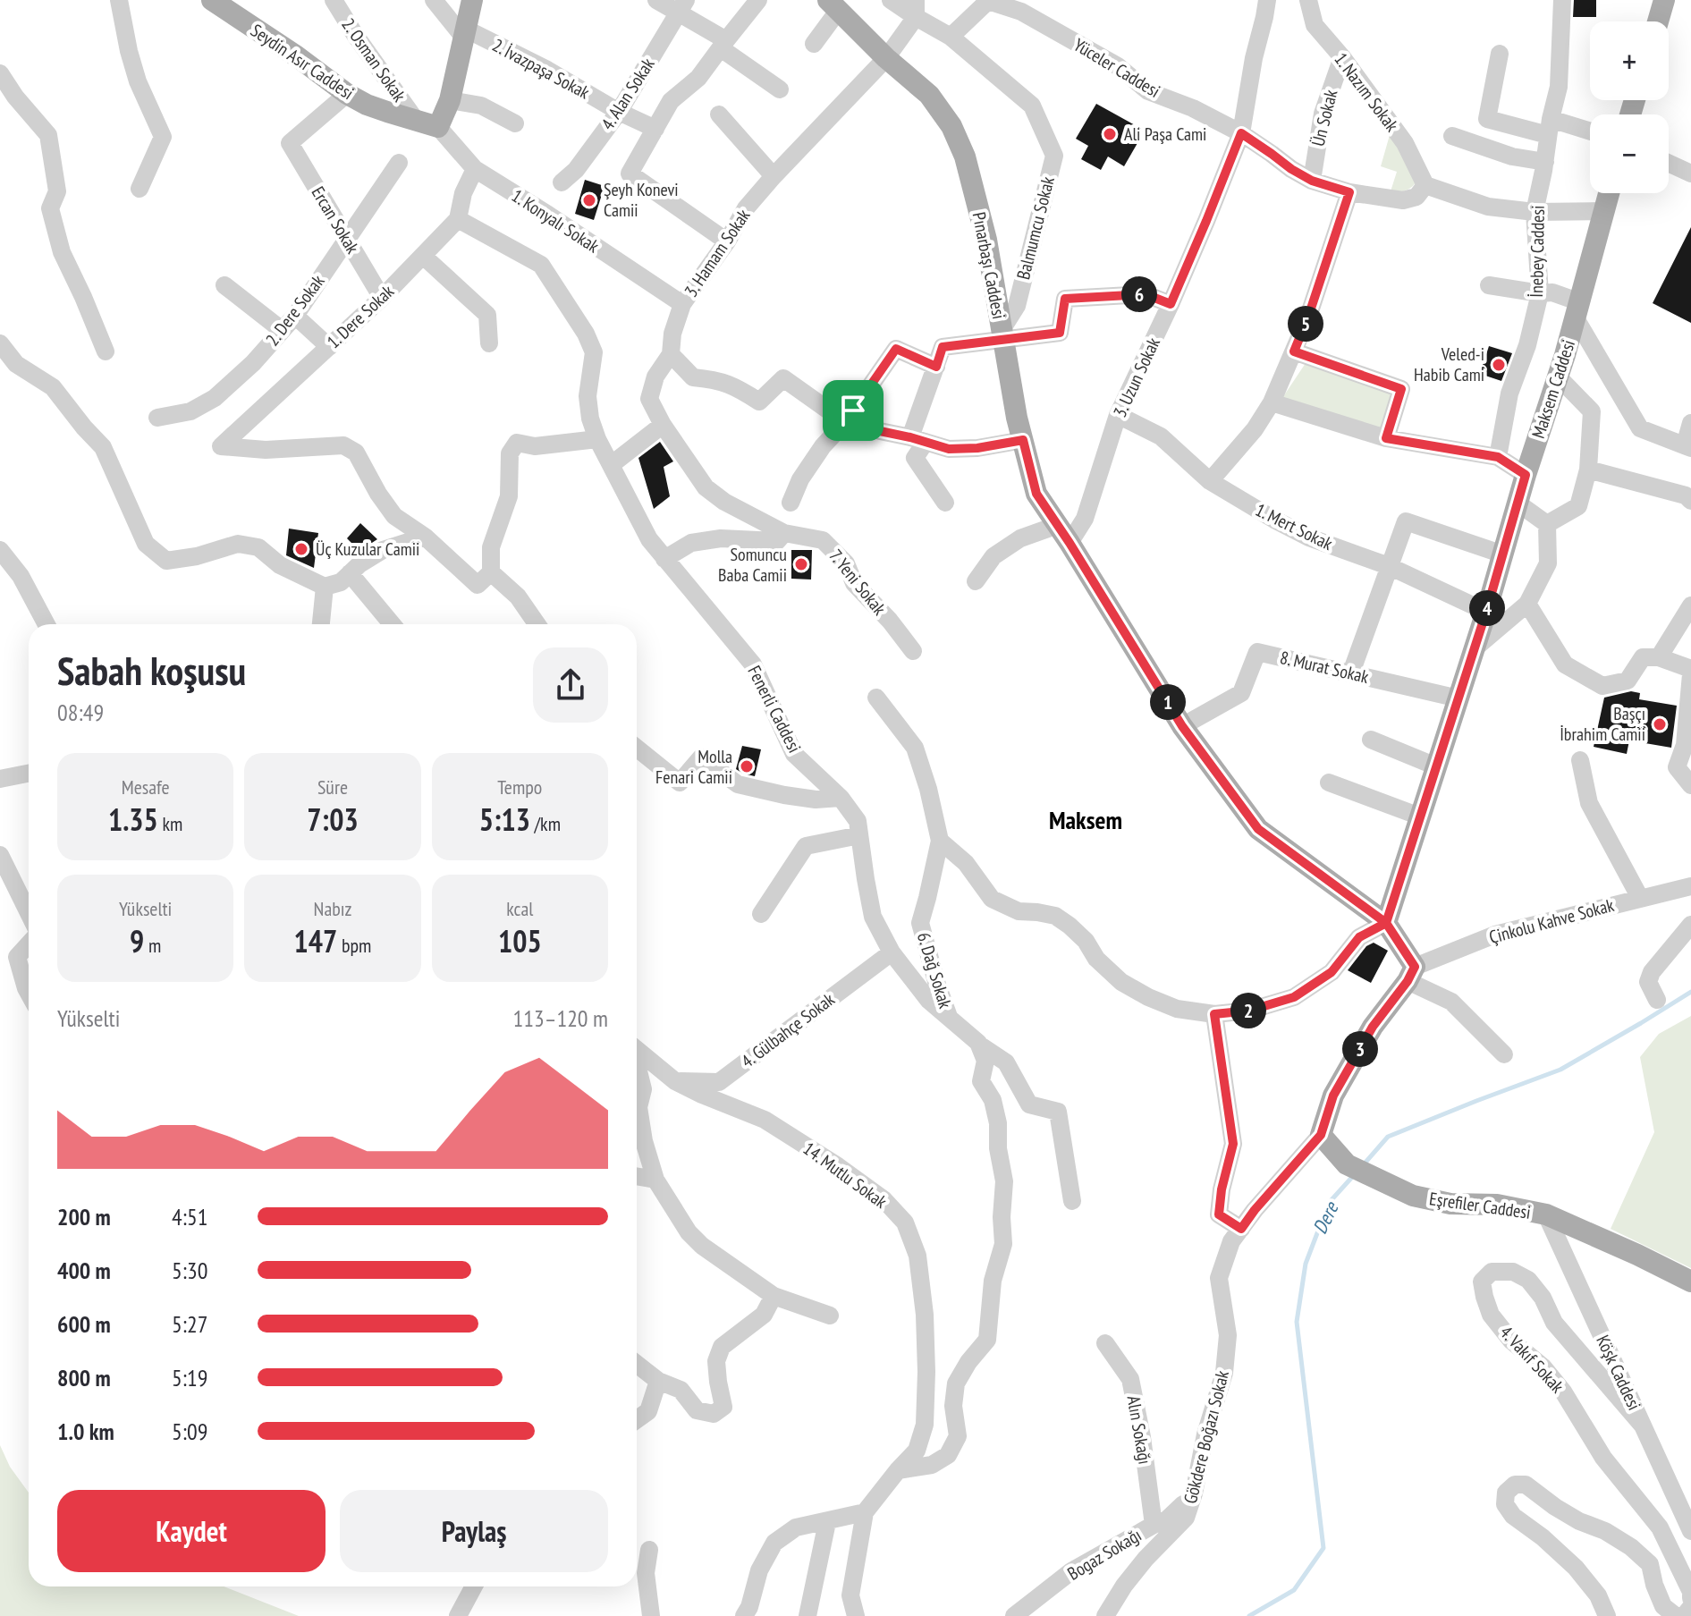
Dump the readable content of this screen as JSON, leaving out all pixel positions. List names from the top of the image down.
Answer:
{
  "streets": {
    "main road": [
      "Seydin Asır Caddesi",
      "Pınarbaşı Caddesi",
      "Maksem Caddesi",
      "Eşrefiler Caddesi"
    ],
    "street": [
      "2. Osman Sokak",
      "Yüceler Caddesi",
      "2. İvazpaşa Sokak",
      "1. Nazım Sokak",
      "4. Alan Sokak",
      "Ün Sokak",
      "Ercan Sokak",
      "1. Konyalı Sokak",
      "Balmumcu Sokak",
      "İnebey Caddesi",
      "3. Hamam Sokak",
      "2. Dere Sokak",
      "1. Dere Sokak",
      "3. Uzun Sokak",
      "1. Mert Sokak",
      "7. Yeni Sokak",
      "8. Murat Sokak",
      "Fenerli Caddesi",
      "Çinkolu Kahve Sokak",
      "6. Dağ Sokak",
      "4. Gülbahçe Sokak",
      "14. Mutlu Sokak",
      "4. Vakıf Sokak",
      "Köşk Caddesi",
      "Alın Sokağı",
      "Gökdere Boğazı Sokak",
      "Bogaz Sokağı"
    ]
  },
  "crossings": [
    ["2. Osman Sokak", "Seydin Asır Caddesi"],
    ["Seydin Asır Caddesi", "Ercan Sokak"],
    ["Seydin Asır Caddesi", "1. Konyalı Sokak"],
    ["Yüceler Caddesi", "1. Nazım Sokak"],
    ["Yüceler Caddesi", "Ün Sokak"],
    ["Yüceler Caddesi", "3. Uzun Sokak"],
    ["2. İvazpaşa Sokak", "4. Alan Sokak"],
    ["1. Nazım Sokak", "Ün Sokak"],
    ["Ercan Sokak", "2. Dere Sokak"],
    ["Ercan Sokak", "1. Dere Sokak"],
    ["1. Konyalı Sokak", "3. Hamam Sokak"],
    ["1. Konyalı Sokak", "1. Dere Sokak"],
    ["Balmumcu Sokak", "3. Hamam Sokak"],
    ["Balmumcu Sokak", "Pınarbaşı Caddesi"],
    ["3. Hamam Sokak", "Pınarbaşı Caddesi"],
    ["3. Hamam Sokak", "7. Yeni Sokak"],
    ["Pınarbaşı Caddesi", "3. Uzun Sokak"],
    ["Pınarbaşı Caddesi", "Maksem Caddesi"],
    ["Pınarbaşı Caddesi", "8. Murat Sokak"],
    ["1. Dere Sokak", "Fenerli Caddesi"],
    ["3. Uzun Sokak", "1. Mert Sokak"],
    ["Maksem Caddesi", "1. Mert Sokak"],
    ["Maksem Caddesi", "8. Murat Sokak"],
    ["Fenerli Caddesi", "6. Dağ Sokak"],
    ["Fenerli Caddesi", "4. Gülbahçe Sokak"],
    ["4. Gülbahçe Sokak", "14. Mutlu Sokak"],
    ["Eşrefiler Caddesi", "Köşk Caddesi"],
    ["Eşrefiler Caddesi", "Gökdere Boğazı Sokak"],
    ["4. Vakıf Sokak", "Köşk Caddesi"],
    ["Alın Sokağı", "Bogaz Sokağı"],
    ["Gökdere Boğazı Sokak", "Bogaz Sokağı"]
  ],
  "districts": ["Maksem"],
  "water": ["Dere"],
  "places": [
    "Ali Paşa Cami",
    "Şeyh Konevi Camii",
    "Veled-i Habib Cami",
    "Üç Kuzular Camii",
    "Somuncu Baba Camii",
    "Başçı İbrahim Camii",
    "Molla Fenari Camii"
  ],
  "page": {
    "map_buttons": ["+", "−"],
    "pins": [
      "6",
      "5",
      "4",
      "1",
      "2",
      "3"
    ],
    "heading": ["Sabah koşusu", "08:49"],
    "stats": [
      ["Mesafe", "1.35 km"],
      ["Süre", "7:03"],
      ["Tempo", "5:13 /km"],
      ["Yükselti", "9 m"],
      ["Nabız", "147 bpm"],
      ["kcal", "105"]
    ],
    "chart": ["Yükselti", "113–120 m"],
    "list": [
      {
        "name": "200 m",
        "note": "4:51"
      },
      {
        "name": "400 m",
        "note": "5:30"
      },
      {
        "name": "600 m",
        "note": "5:27"
      },
      {
        "name": "800 m",
        "note": "5:19"
      },
      {
        "name": "1.0 km",
        "note": "5:09"
      }
    ],
    "buttons": ["Kaydet", "Paylaş"]
  }
}
